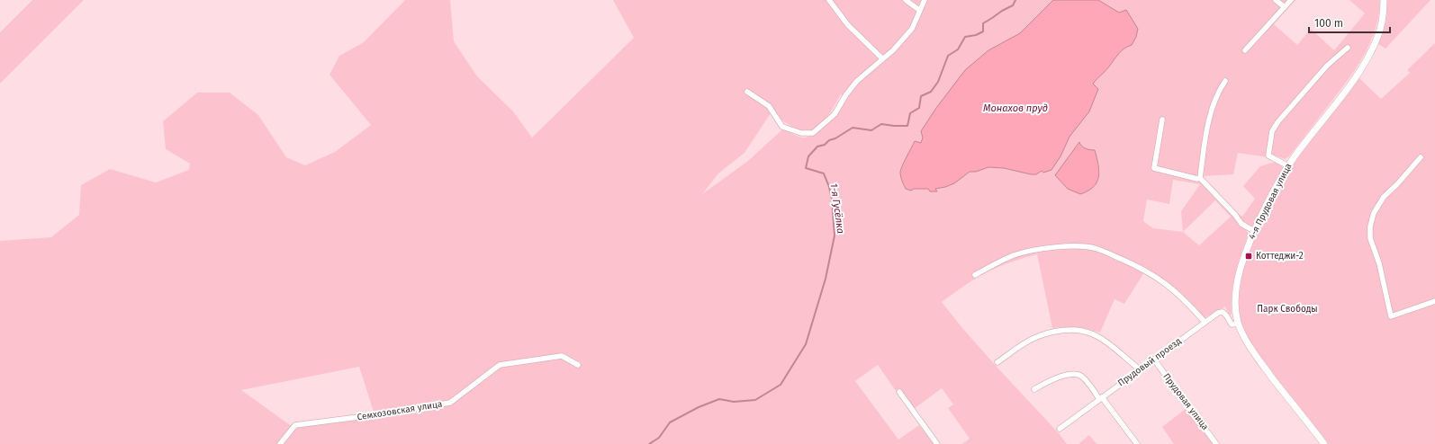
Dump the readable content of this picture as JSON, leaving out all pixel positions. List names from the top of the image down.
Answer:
{
  "streets": {
    "main road": ["4-я Прудовая улица"],
    "street": ["Прудовый проезд", "Прудовая улица", "Семхозовская улица"]
  },
  "crossings": [
    ["4-я Прудовая улица", "Прудовый проезд"],
    ["Прудовый проезд", "Прудовая улица"]
  ],
  "water": ["Монахов пруд", "1-я Гусёлка"],
  "parks": ["Парк Свободы"],
  "places": {
    "transit": ["Коттеджи-2"]
  },
  "scale_bar": "100 m"
}
